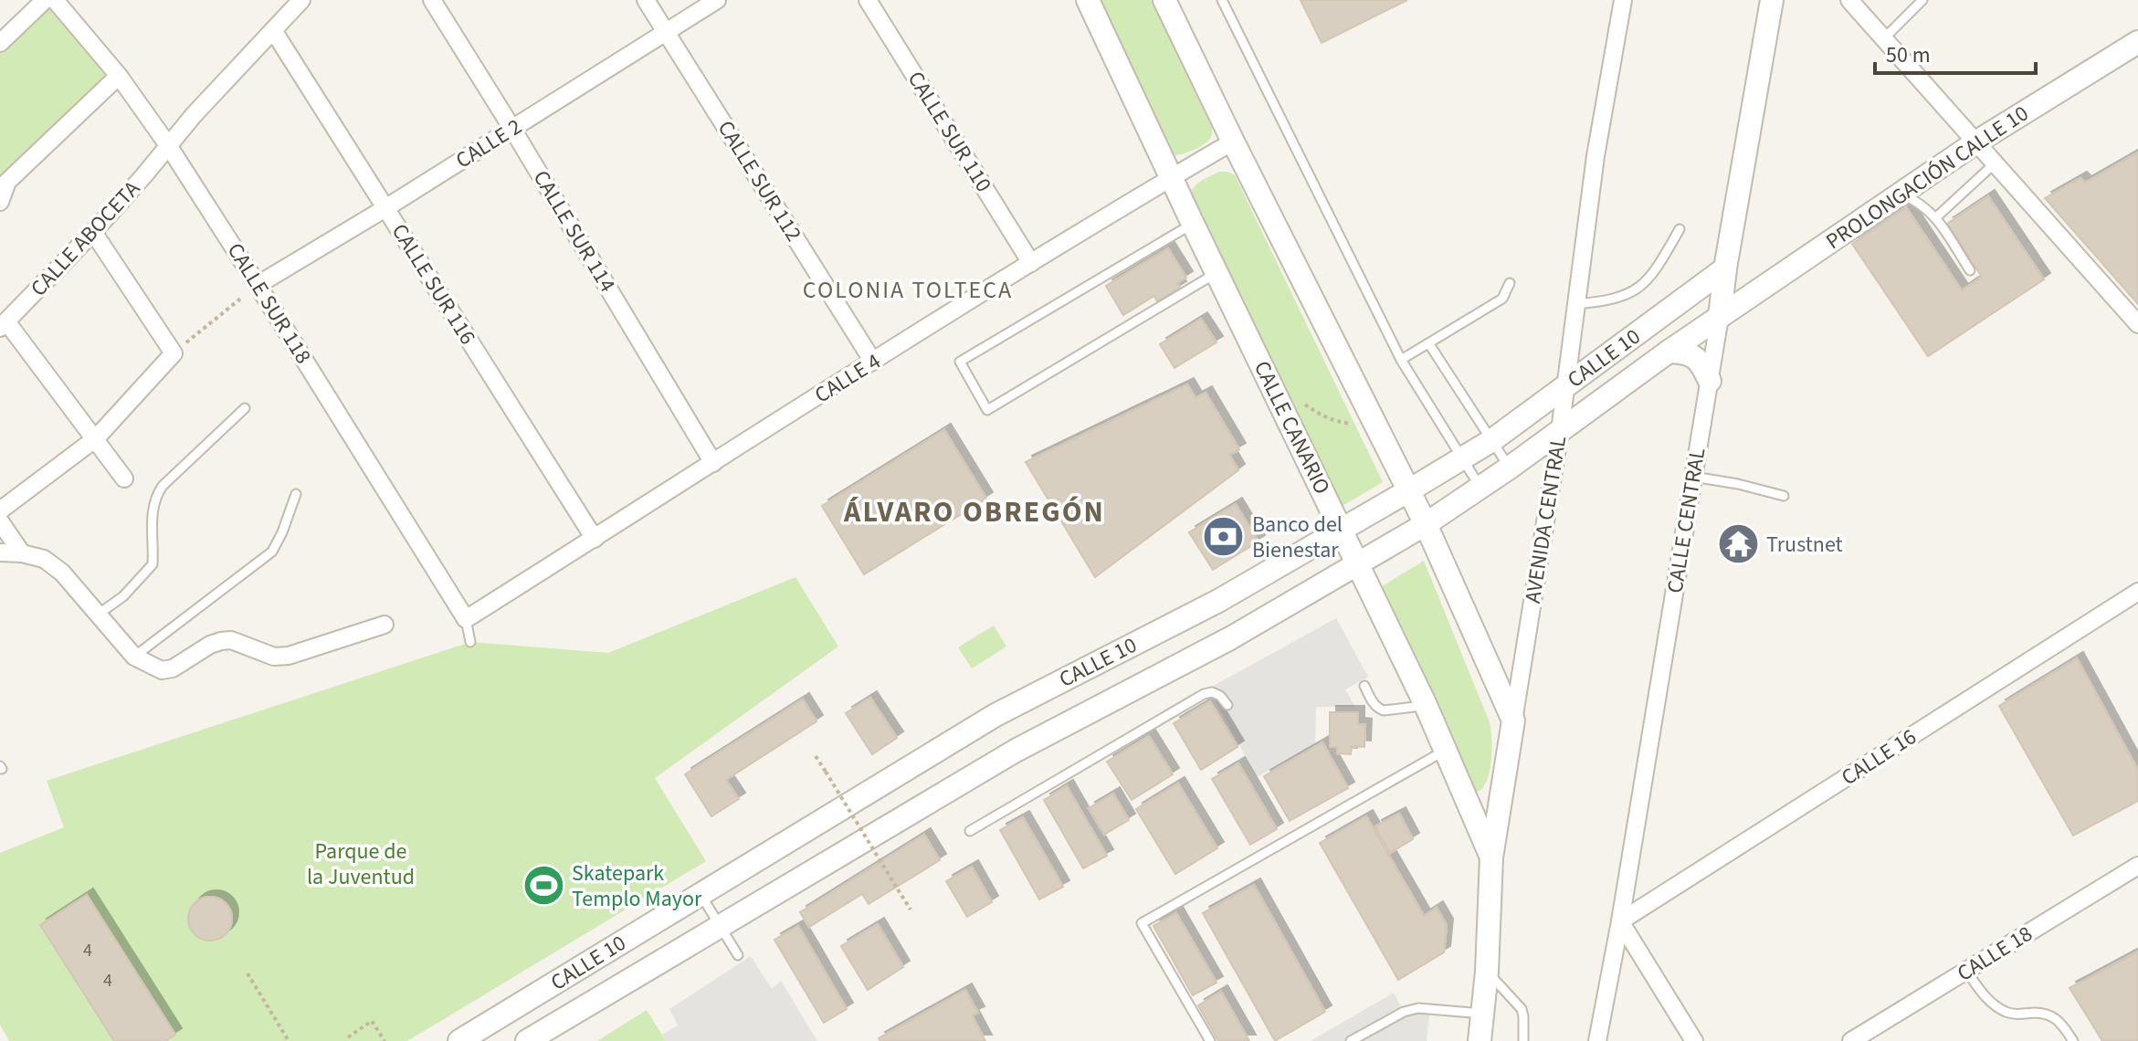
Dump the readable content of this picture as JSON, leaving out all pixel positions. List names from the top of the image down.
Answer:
{
  "streets": {
    "street": [
      "CALLE SUR 110",
      "CALLE 2",
      "PROLONGACIÓN CALLE 10",
      "CALLE SUR 112",
      "CALLE SUR 114",
      "CALLE ABOCETA",
      "CALLE SUR 116",
      "CALLE SUR 118",
      "CALLE 10",
      "CALLE 4",
      "CALLE CANARIO",
      "AVENIDA CENTRAL",
      "CALLE CENTRAL",
      "CALLE 16",
      "CALLE 18"
    ]
  },
  "crossings": [
    ["CALLE SUR 110", "CALLE 4"],
    ["CALLE 2", "CALLE SUR 112"],
    ["CALLE 2", "CALLE SUR 114"],
    ["CALLE 2", "CALLE SUR 116"],
    ["CALLE 2", "CALLE SUR 118"],
    ["PROLONGACIÓN CALLE 10", "CALLE 10"],
    ["PROLONGACIÓN CALLE 10", "CALLE CENTRAL"],
    ["CALLE SUR 112", "CALLE 4"],
    ["CALLE SUR 114", "CALLE 4"],
    ["CALLE ABOCETA", "CALLE SUR 116"],
    ["CALLE ABOCETA", "CALLE SUR 118"],
    ["CALLE SUR 116", "CALLE 4"],
    ["CALLE SUR 118", "CALLE 4"],
    ["CALLE 10", "CALLE CANARIO"],
    ["CALLE 10", "AVENIDA CENTRAL"],
    ["CALLE 10", "CALLE CENTRAL"],
    ["CALLE 4", "CALLE CANARIO"],
    ["CALLE CANARIO", "AVENIDA CENTRAL"],
    ["CALLE CENTRAL", "CALLE 16"]
  ],
  "districts": ["COLONIA TOLTECA", "ÁLVARO OBREGÓN"],
  "parks": ["Parque de la Juventud"],
  "places": {
    "bank": ["Banco del Bienestar"],
    "temple": ["Trustnet"],
    "sports": ["Skatepark Templo Mayor"]
  },
  "house_numbers": ["4", "4"],
  "scale_bar": "50 m"
}
